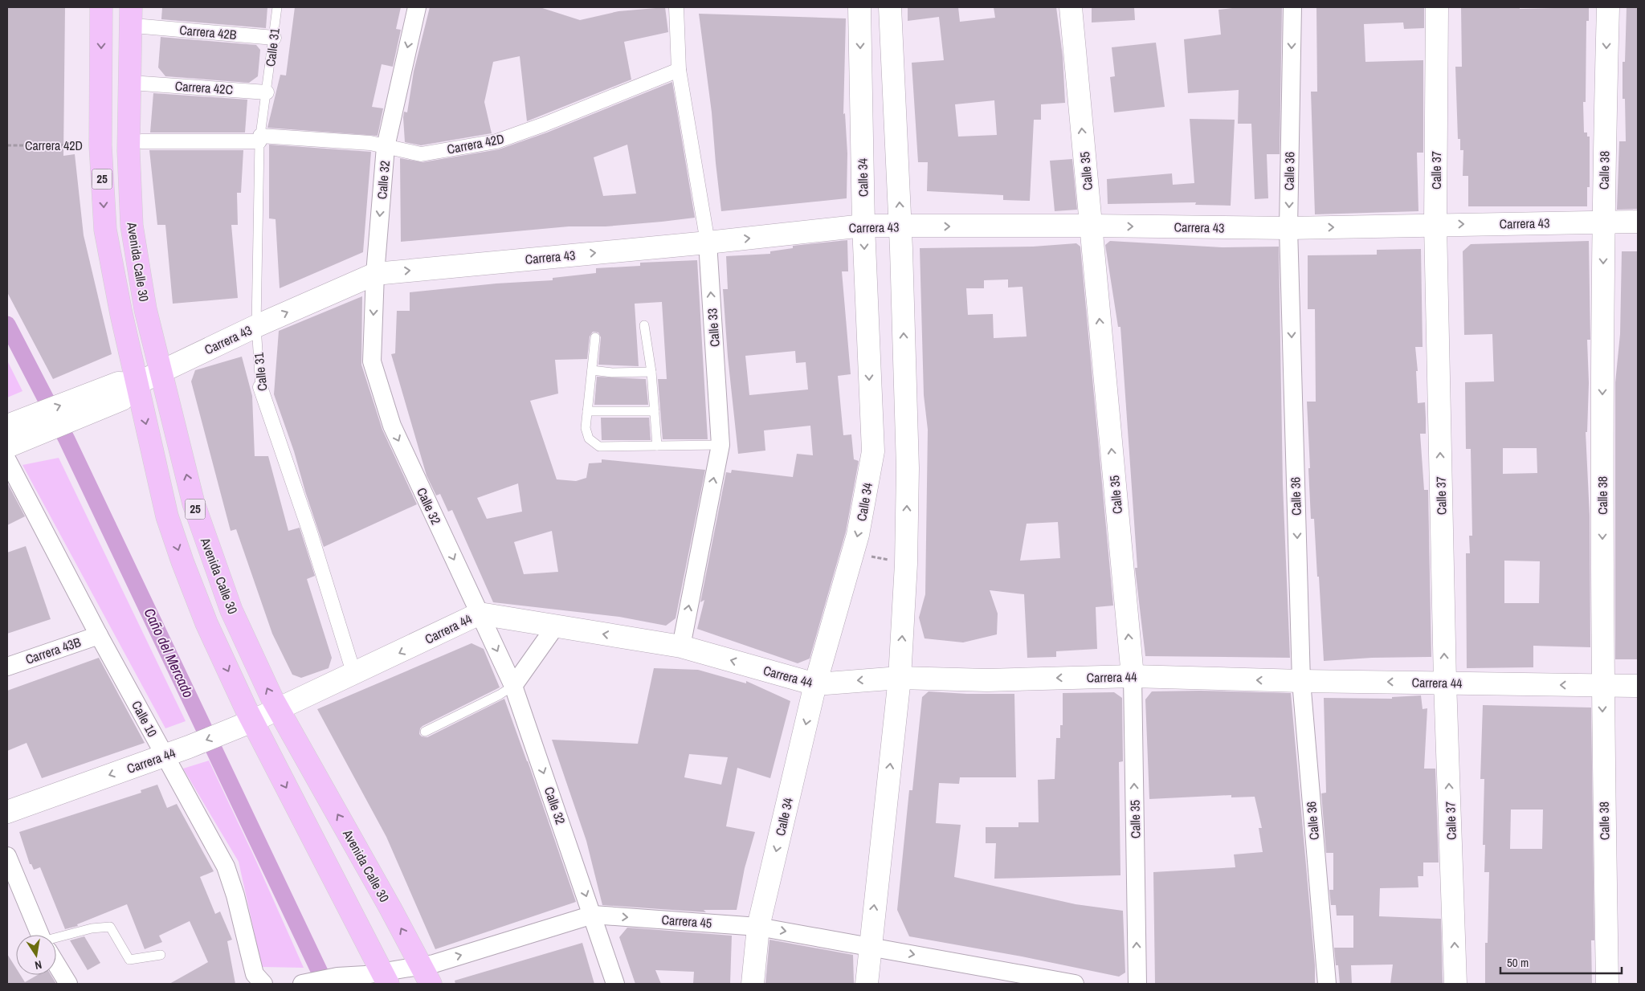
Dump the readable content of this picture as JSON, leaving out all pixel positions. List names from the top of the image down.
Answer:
{
  "streets": {
    "highway": ["25", "Avenida Calle 30"],
    "street": [
      "Carrera 42B",
      "Calle 31",
      "Carrera 42C",
      "Carrera 42D",
      "Calle 37",
      "Calle 38",
      "Calle 35",
      "Calle 36",
      "Calle 34",
      "Calle 32",
      "Carrera 43",
      "Calle 33",
      "Carrera 44",
      "Carrera 43B",
      "Calle 10",
      "Carrera 45"
    ]
  },
  "crossings": [
    ["Carrera 42B", "Calle 31"],
    ["Calle 31", "Carrera 42C"],
    ["Calle 31", "Carrera 42D"],
    ["Calle 31", "Carrera 43"],
    ["Calle 31", "Carrera 44"],
    ["Carrera 42D", "Calle 32"],
    ["Carrera 42D", "Avenida Calle 30"],
    ["Carrera 42D", "Calle 33"],
    ["Calle 37", "Carrera 43"],
    ["Calle 37", "Carrera 44"],
    ["Calle 38", "Carrera 43"],
    ["Calle 38", "Carrera 44"],
    ["Calle 35", "Carrera 43"],
    ["Calle 35", "Carrera 44"],
    ["Calle 36", "Carrera 43"],
    ["Calle 36", "Carrera 44"],
    ["Calle 34", "Carrera 43"],
    ["Calle 34", "Carrera 44"],
    ["Calle 34", "Carrera 45"],
    ["Calle 32", "Carrera 43"],
    ["Calle 32", "Carrera 44"],
    ["Calle 32", "Carrera 45"],
    ["Carrera 43", "Avenida Calle 30"],
    ["Carrera 43", "Calle 33"],
    ["Avenida Calle 30", "Carrera 44"],
    ["Avenida Calle 30", "Carrera 45"],
    ["Calle 33", "Carrera 44"],
    ["Carrera 44", "Calle 10"],
    ["Carrera 43B", "Calle 10"]
  ],
  "one_way": [
    "Calle 37",
    "Calle 38",
    "Calle 36",
    "Calle 32",
    "Carrera 43",
    "Calle 33",
    "Carrera 44",
    "Carrera 45"
  ],
  "water": ["Caño del Mercado"],
  "scale_bar": "50 m",
  "north": "bottom"
}
